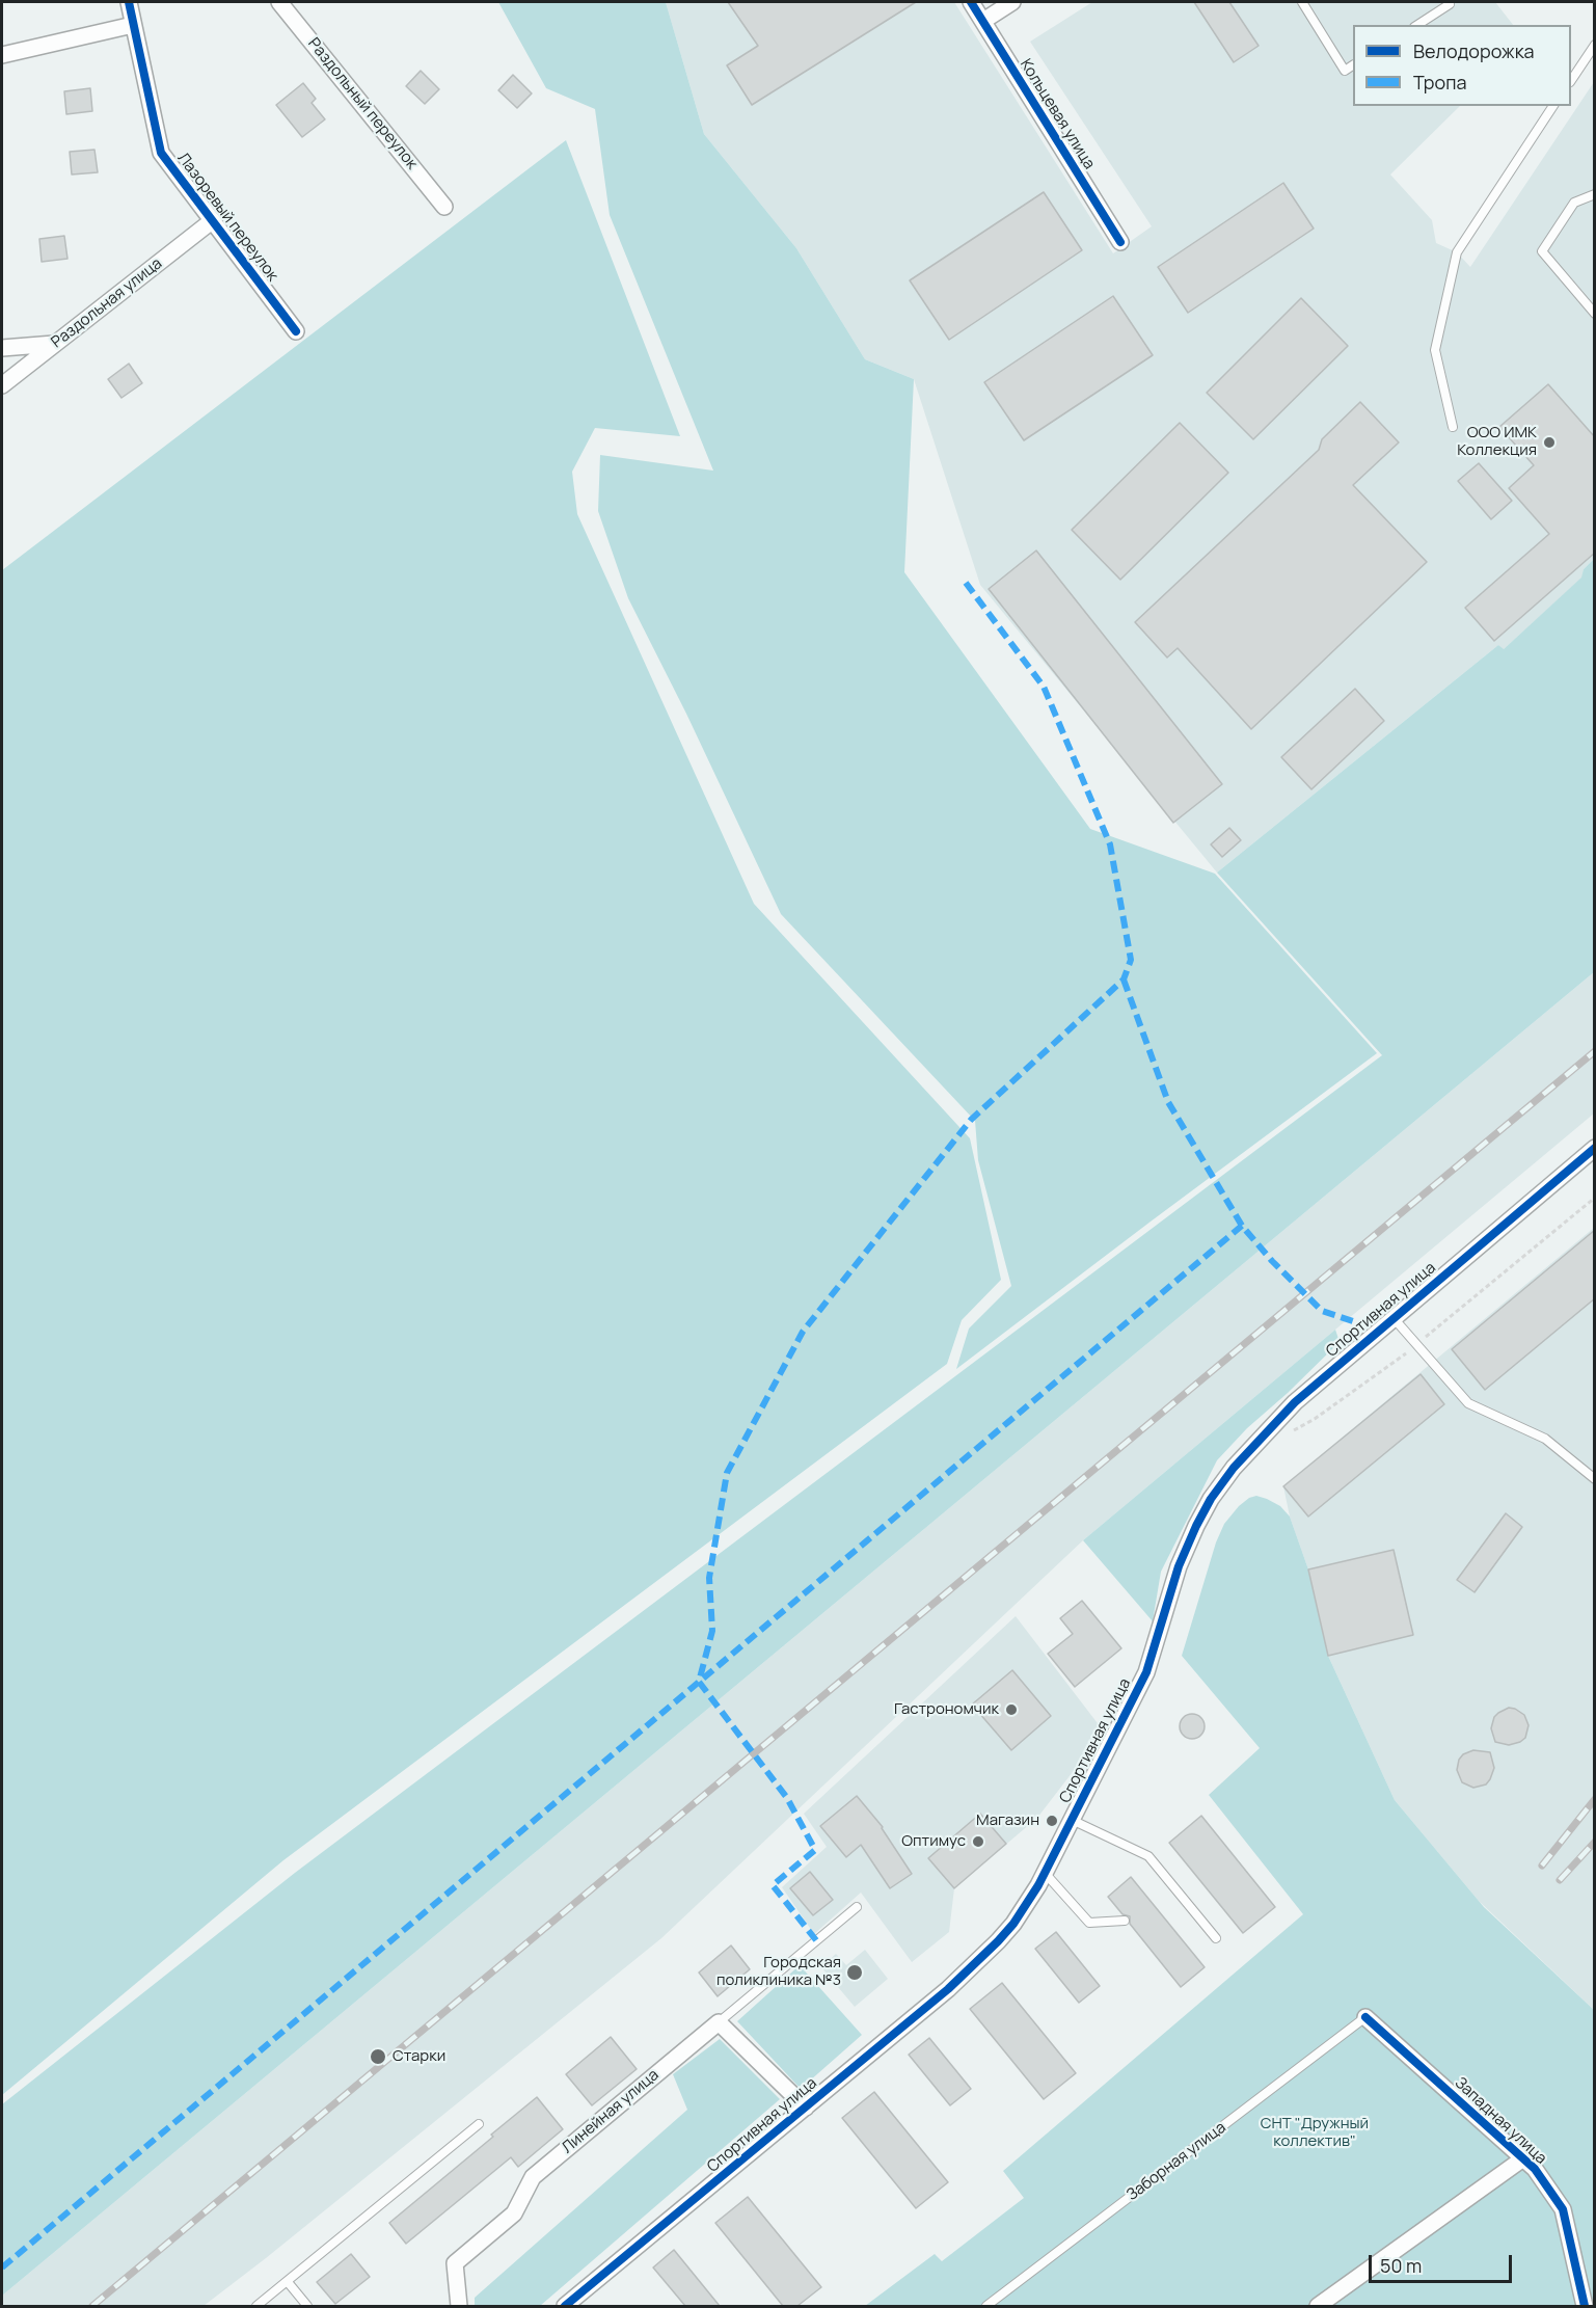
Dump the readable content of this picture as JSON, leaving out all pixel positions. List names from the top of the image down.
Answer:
{
  "streets": {
    "street": [
      "Раздольный переулок",
      "Кольцевая улица",
      "Лазоревый переулок",
      "Раздольная улица",
      "Спортивная улица",
      "Линейная улица",
      "Западная улица"
    ],
    "lane": ["Заборная улица"]
  },
  "crossings": [
    ["Лазоревый переулок", "Раздольная улица"],
    ["Западная улица", "Заборная улица"]
  ],
  "parks": ["СНТ \"Дружный коллектив\""],
  "places": [
    "ООО ИМК Коллекция",
    "Гастрономчик",
    "Магазин",
    "Оптимус",
    "Городская поликлиника №3",
    "Старки"
  ],
  "legend": ["Велодорожка", "Тропа"],
  "scale_bar": "50 m"
}
